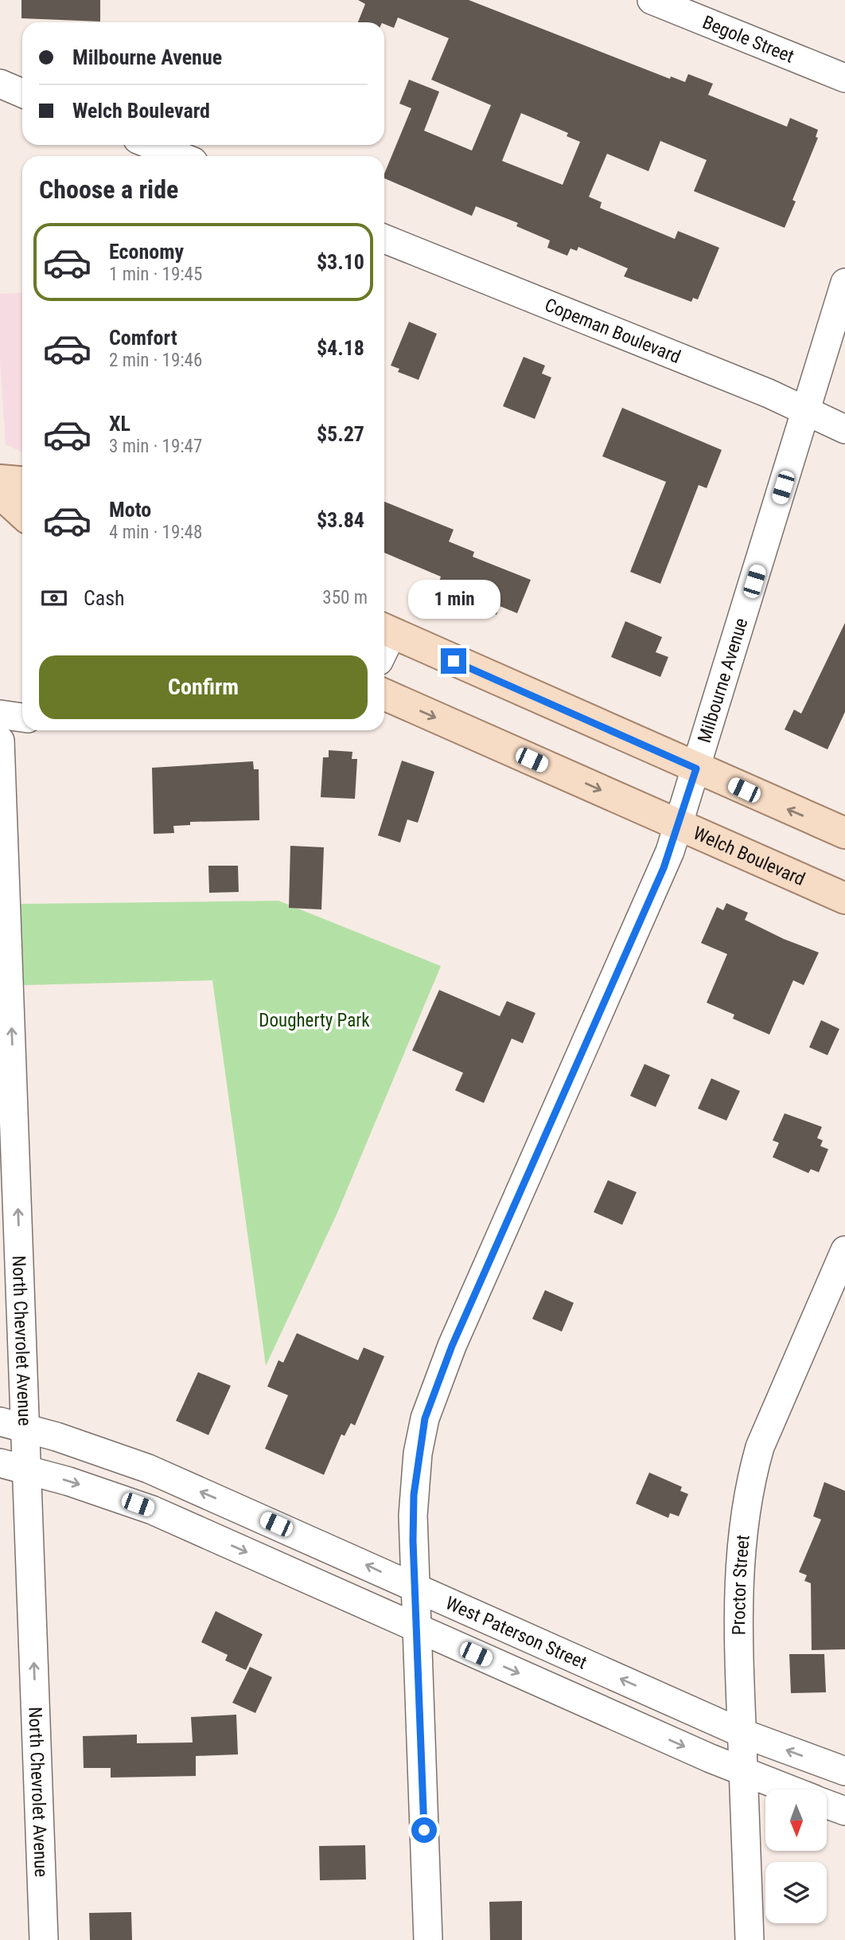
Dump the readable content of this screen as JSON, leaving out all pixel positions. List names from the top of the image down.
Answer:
{
  "streets": {
    "main road": ["Welch Boulevard"],
    "street": [
      "Begole Street",
      "Copeman Boulevard",
      "Milbourne Avenue",
      "North Chevrolet Avenue",
      "Proctor Street",
      "West Paterson Street"
    ]
  },
  "crossings": [
    ["Copeman Boulevard", "Milbourne Avenue"],
    ["Milbourne Avenue", "Welch Boulevard"],
    ["Milbourne Avenue", "West Paterson Street"],
    ["North Chevrolet Avenue", "West Paterson Street"],
    ["Proctor Street", "West Paterson Street"]
  ],
  "one_way": ["North Chevrolet Avenue"],
  "parks": ["Dougherty Park"],
  "north": "bottom",
  "page": {
    "banner": ["Milbourne Avenue", "Welch Boulevard"],
    "heading": "Choose a ride",
    "list": [
      {
        "name": "Economy",
        "note": "1 min · 19:45",
        "value": "$3.10"
      },
      {
        "name": "Comfort",
        "note": "2 min · 19:46",
        "value": "$4.18"
      },
      {
        "name": "XL",
        "note": "3 min · 19:47",
        "value": "$5.27"
      },
      {
        "name": "Moto",
        "note": "4 min · 19:48",
        "value": "$3.84"
      }
    ],
    "pay": ["Cash", "350 m"],
    "bubble": "1 min",
    "buttons": "Confirm"
  }
}
